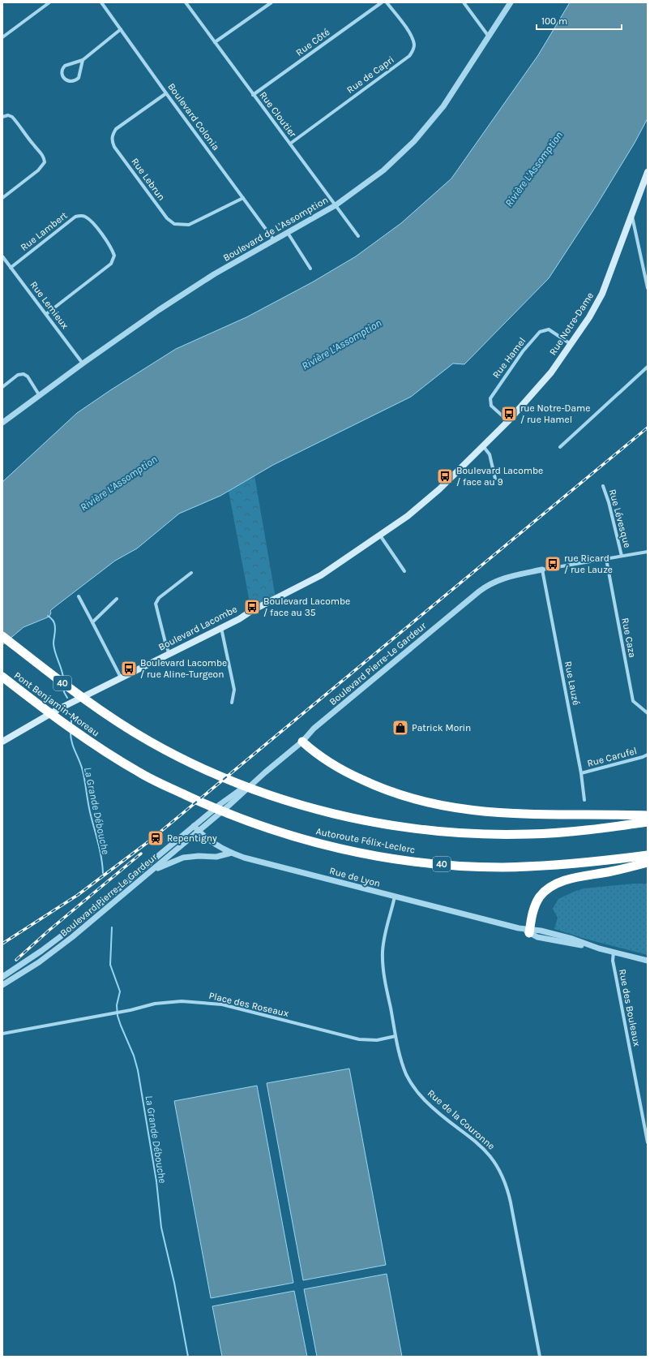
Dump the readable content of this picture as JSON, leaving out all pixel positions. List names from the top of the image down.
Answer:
{
  "streets": {
    "highway": ["40", "Pont Benjamin-Moreau", "Autoroute Félix-Leclerc"],
    "main road": ["Rue Notre-Dame", "Boulevard Lacombe"],
    "street": [
      "Rue Côté",
      "Rue de Capri",
      "Rue Cloutier",
      "Boulevard Colonia",
      "Rue Lebrun",
      "Boulevard de L'Assomption",
      "Rue Lambert",
      "Rue Lemieux",
      "Rue Hamel",
      "Rue Lévesque",
      "Rue Caza",
      "Boulevard Pierre-Le Gardeur",
      "Rue Lauzé",
      "Rue Carufel",
      "Rue de Lyon",
      "Place des Roseaux",
      "Rue des Bouleaux",
      "Rue de la Couronne"
    ]
  },
  "crossings": [
    ["Rue Côté", "Rue Cloutier"],
    ["Rue de Capri", "Rue Cloutier"],
    ["Rue Cloutier", "Boulevard de L'Assomption"],
    ["Boulevard Colonia", "Rue Lebrun"],
    ["Boulevard Colonia", "Boulevard de L'Assomption"],
    ["Boulevard de L'Assomption", "Rue Lemieux"],
    ["Rue Lambert", "Rue Lemieux"],
    ["Rue Notre-Dame", "Rue Hamel"],
    ["Rue Notre-Dame", "Boulevard Lacombe"],
    ["Boulevard Pierre-Le Gardeur", "Rue Lauzé"],
    ["Boulevard Pierre-Le Gardeur", "Rue de Lyon"],
    ["Rue Lauzé", "Rue Carufel"],
    ["Pont Benjamin-Moreau", "Autoroute Félix-Leclerc"],
    ["Rue de Lyon", "Rue des Bouleaux"],
    ["Rue de Lyon", "Rue de la Couronne"],
    ["Place des Roseaux", "Rue de la Couronne"]
  ],
  "water": ["Rivière L'Assomption", "La Grande Débouche"],
  "places": {
    "bus stop": [
      "rue Notre-Dame / rue Hamel",
      "Boulevard Lacombe / face au 9",
      "rue Ricard / rue Lauze",
      "Boulevard Lacombe / face au 35",
      "Boulevard Lacombe / rue Aline-Turgeon"
    ],
    "shop": ["Patrick Morin"],
    "station": ["Repentigny"]
  },
  "scale_bar": "100 m"
}
